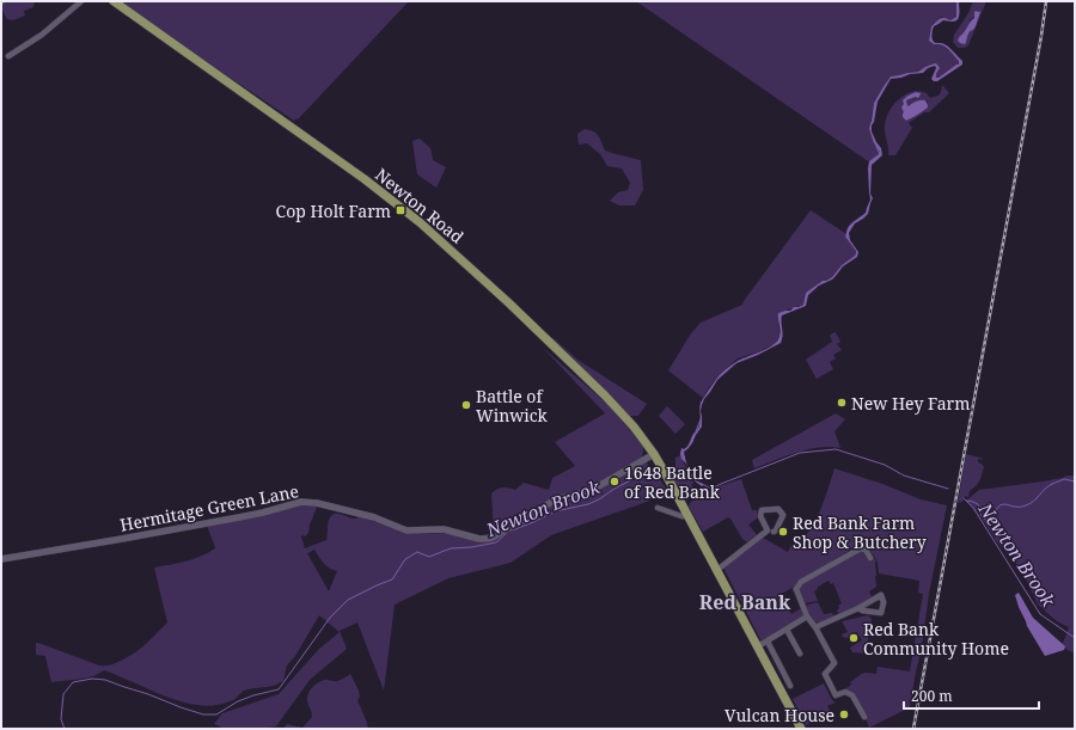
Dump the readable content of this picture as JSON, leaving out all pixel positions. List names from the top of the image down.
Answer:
{
  "streets": {
    "main road": ["Newton Road"],
    "street": ["Hermitage Green Lane"]
  },
  "crossings": [
    ["Newton Road", "Hermitage Green Lane"]
  ],
  "districts": ["Red Bank"],
  "water": ["Newton Brook"],
  "places": {
    "transit": ["Cop Holt Farm"],
    "other": [
      "New Hey Farm",
      "Battle of Winwick",
      "1648 Battle of Red Bank",
      "Red Bank Farm Shop & Butchery",
      "Red Bank Community Home",
      "Vulcan House"
    ]
  },
  "scale_bar": "200 m"
}
